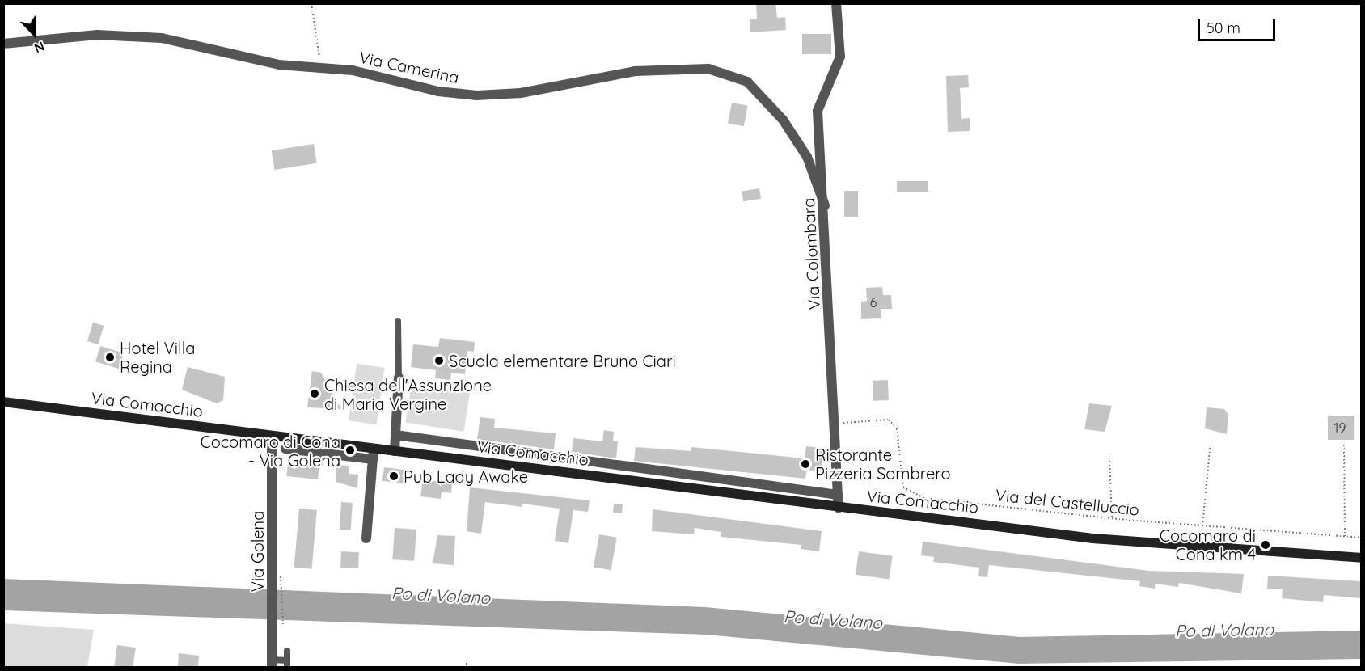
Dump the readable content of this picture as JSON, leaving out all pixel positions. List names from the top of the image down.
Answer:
{
  "streets": {
    "main road": ["Via Comacchio"],
    "street": ["Via Camerina", "Via Colombara", "Via Golena"],
    "path": ["Via del Castelluccio"]
  },
  "crossings": [
    ["Via Camerina", "Via Colombara"],
    ["Via Colombara", "Via Comacchio"],
    ["Via Colombara", "Via del Castelluccio"],
    ["Via Comacchio", "Via Golena"]
  ],
  "water": ["Po di Volano"],
  "places": [
    "Hotel Villa Regina",
    "Scuola elementare Bruno Ciari",
    "Chiesa dell'Assunzione di Maria Vergine",
    "Cocomaro di Cona - Via Golena",
    "Ristorante Pizzeria Sombrero",
    "Pub Lady Awake",
    "Cocomaro di Cona km 4"
  ],
  "house_numbers": ["6", "19"],
  "scale_bar": "50 m",
  "north": "bottom"
}
